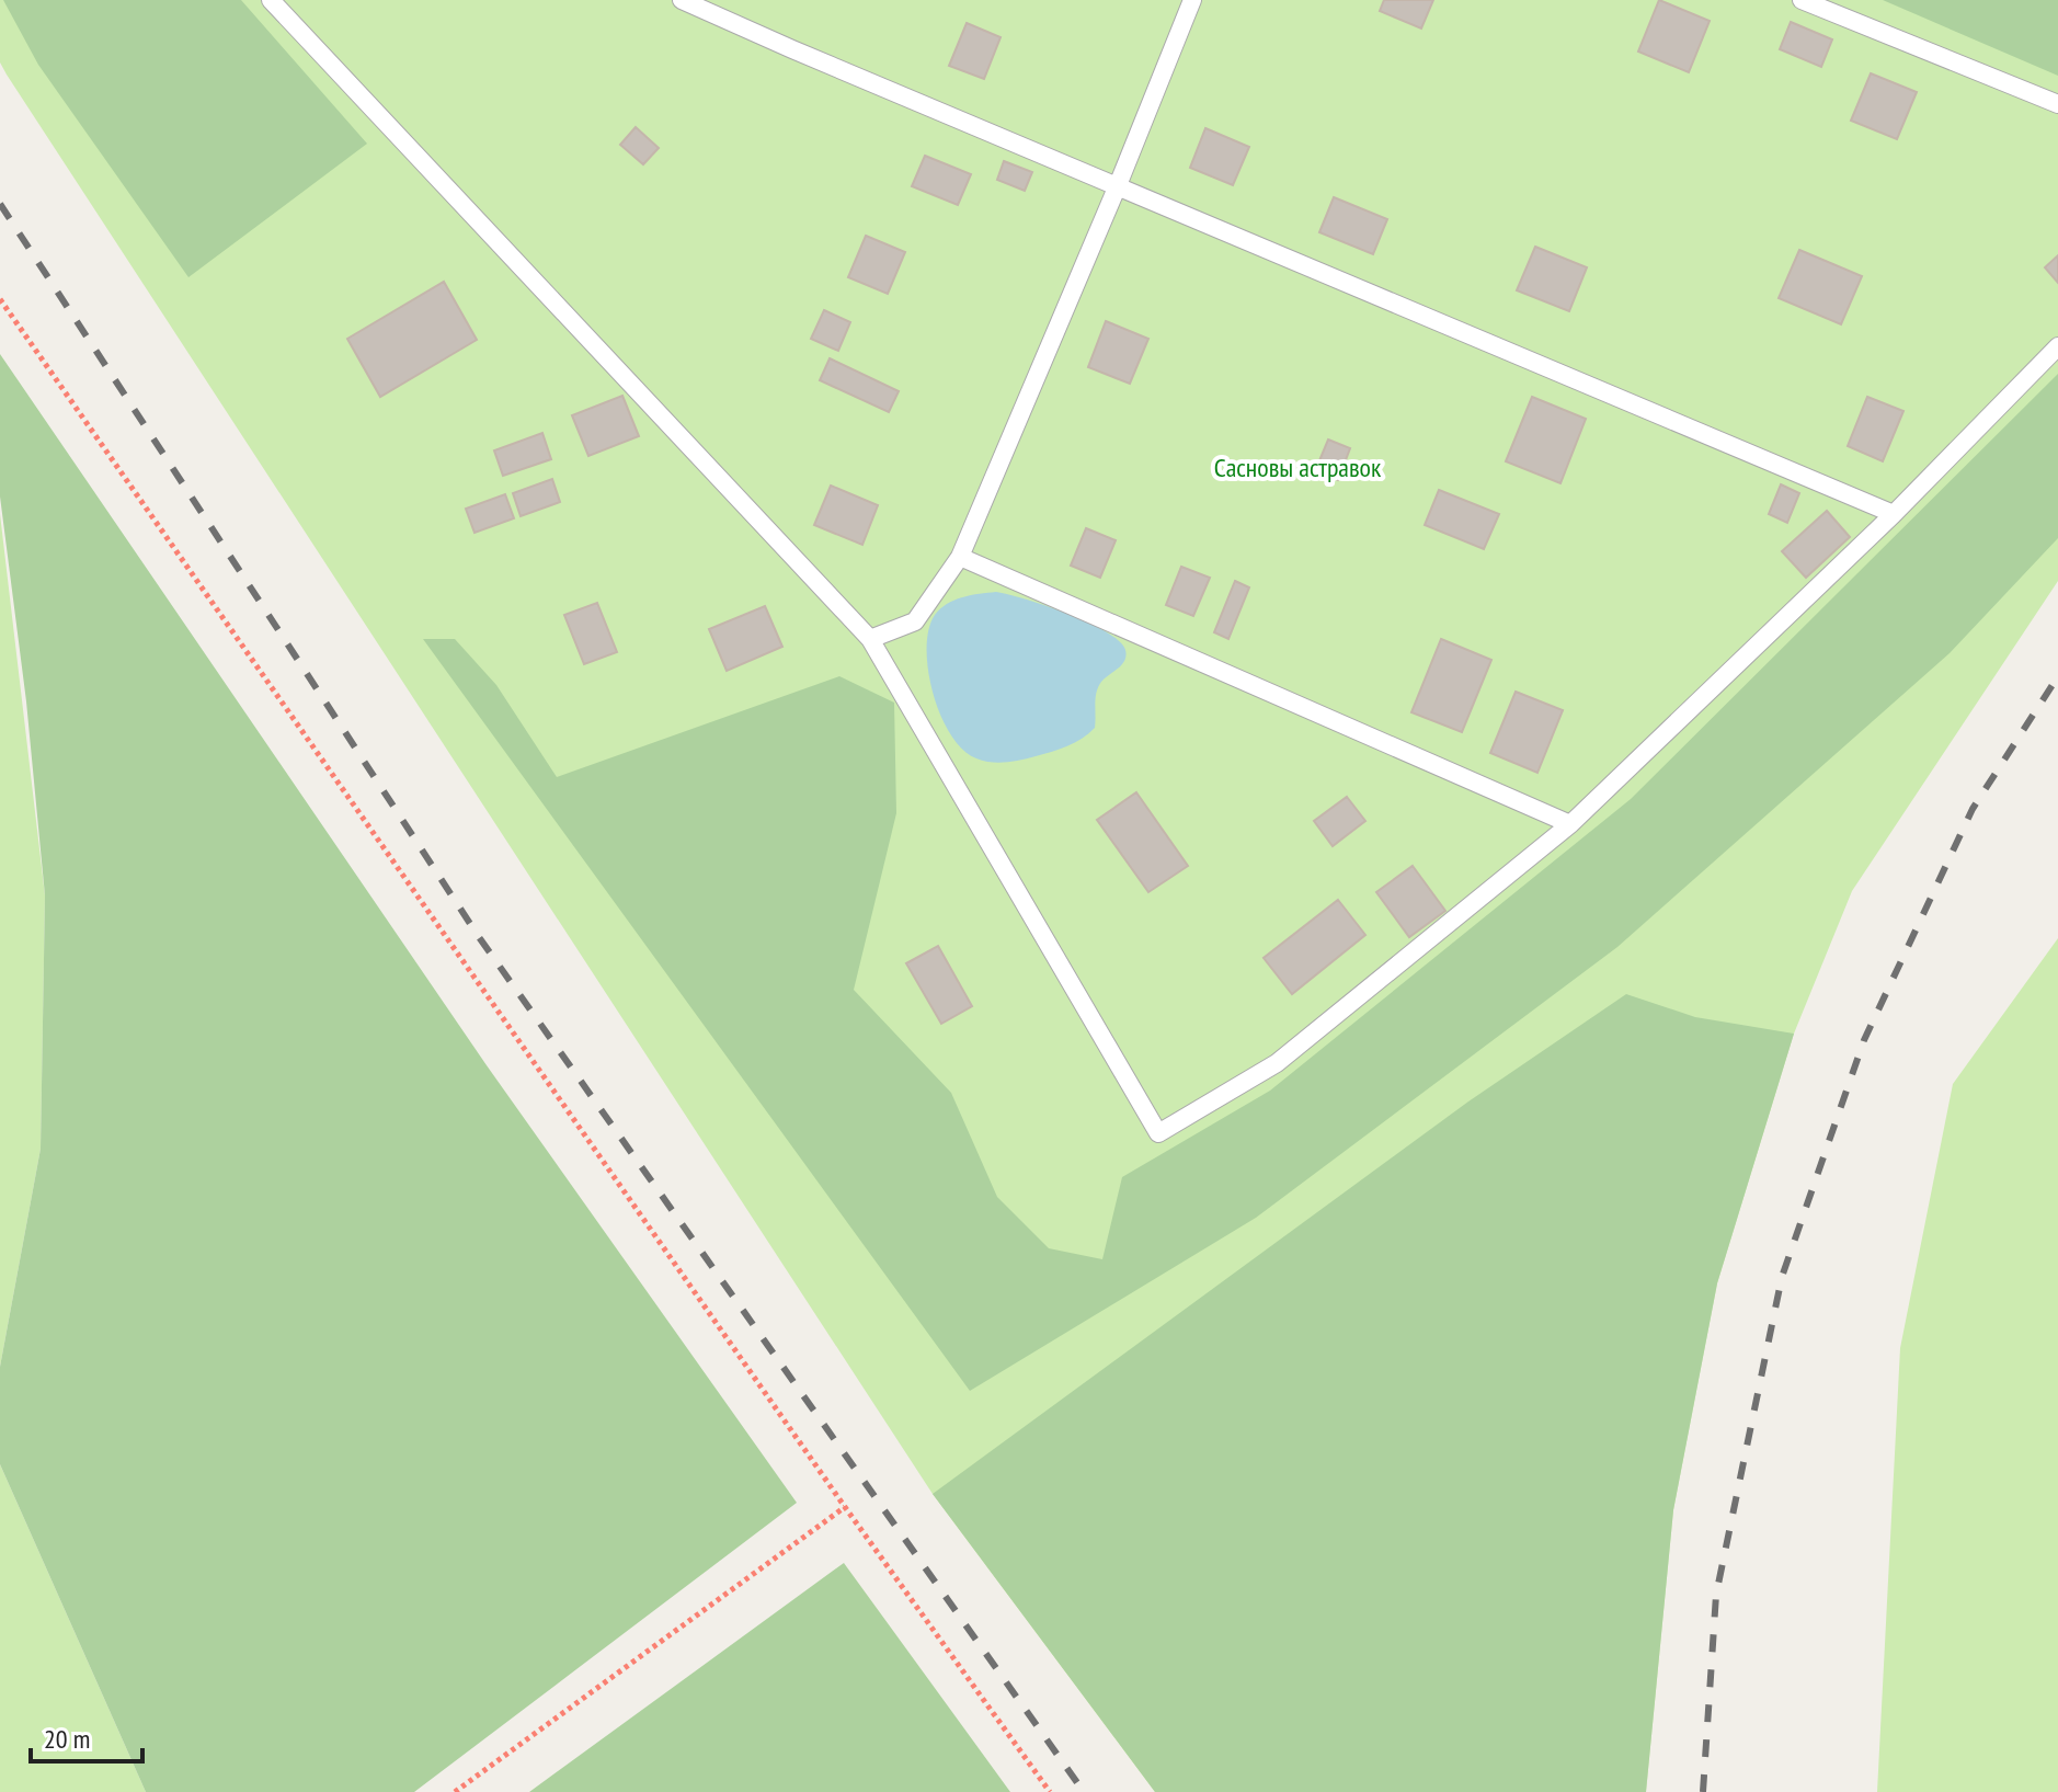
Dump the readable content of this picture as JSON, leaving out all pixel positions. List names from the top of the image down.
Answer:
{
  "parks": ["Сасновы астравок"],
  "scale_bar": "20 m"
}
